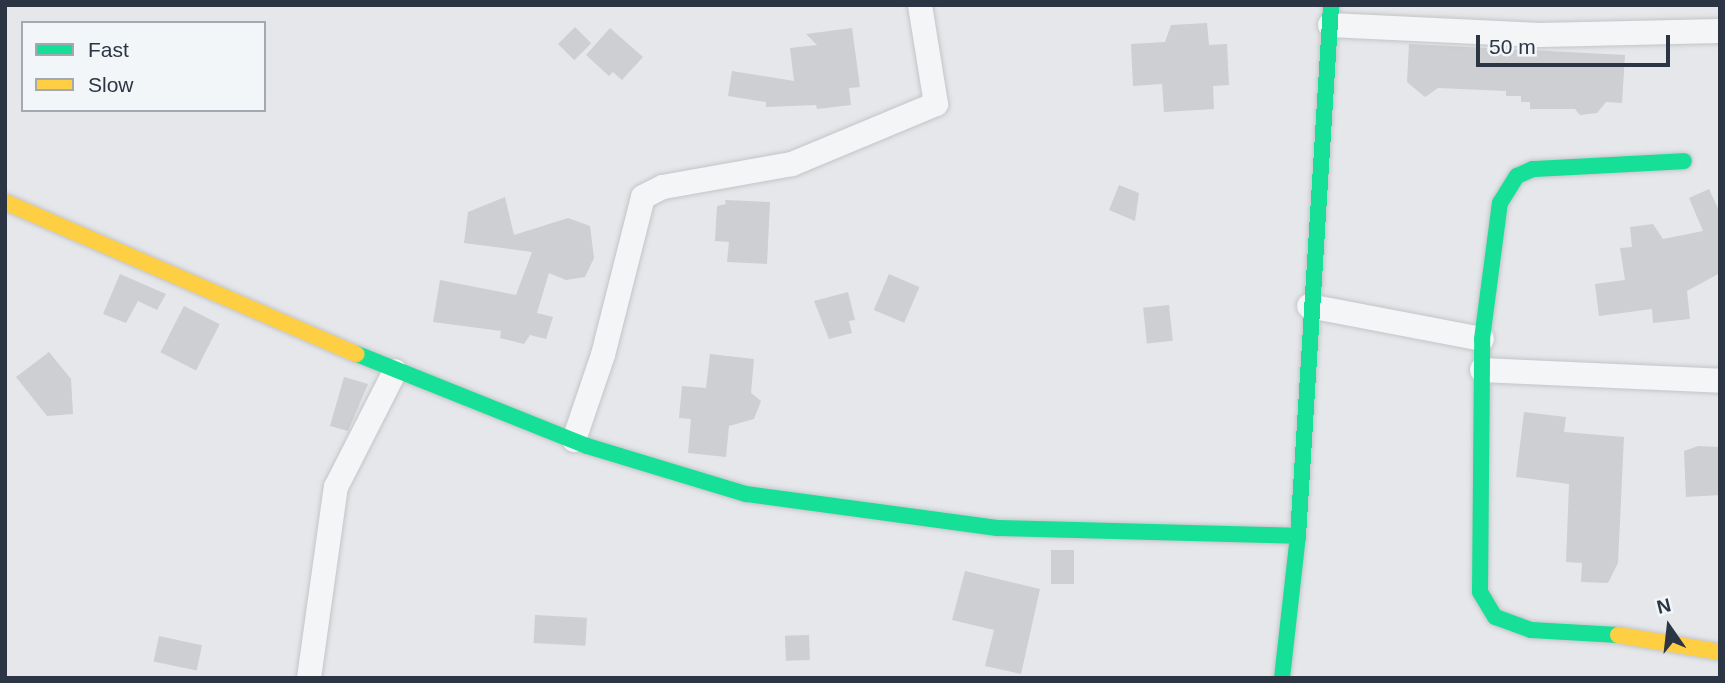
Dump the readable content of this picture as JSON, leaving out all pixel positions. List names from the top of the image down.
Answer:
{
  "legend": ["Fast", "Slow"],
  "scale_bar": "50 m",
  "north": "top"
}
